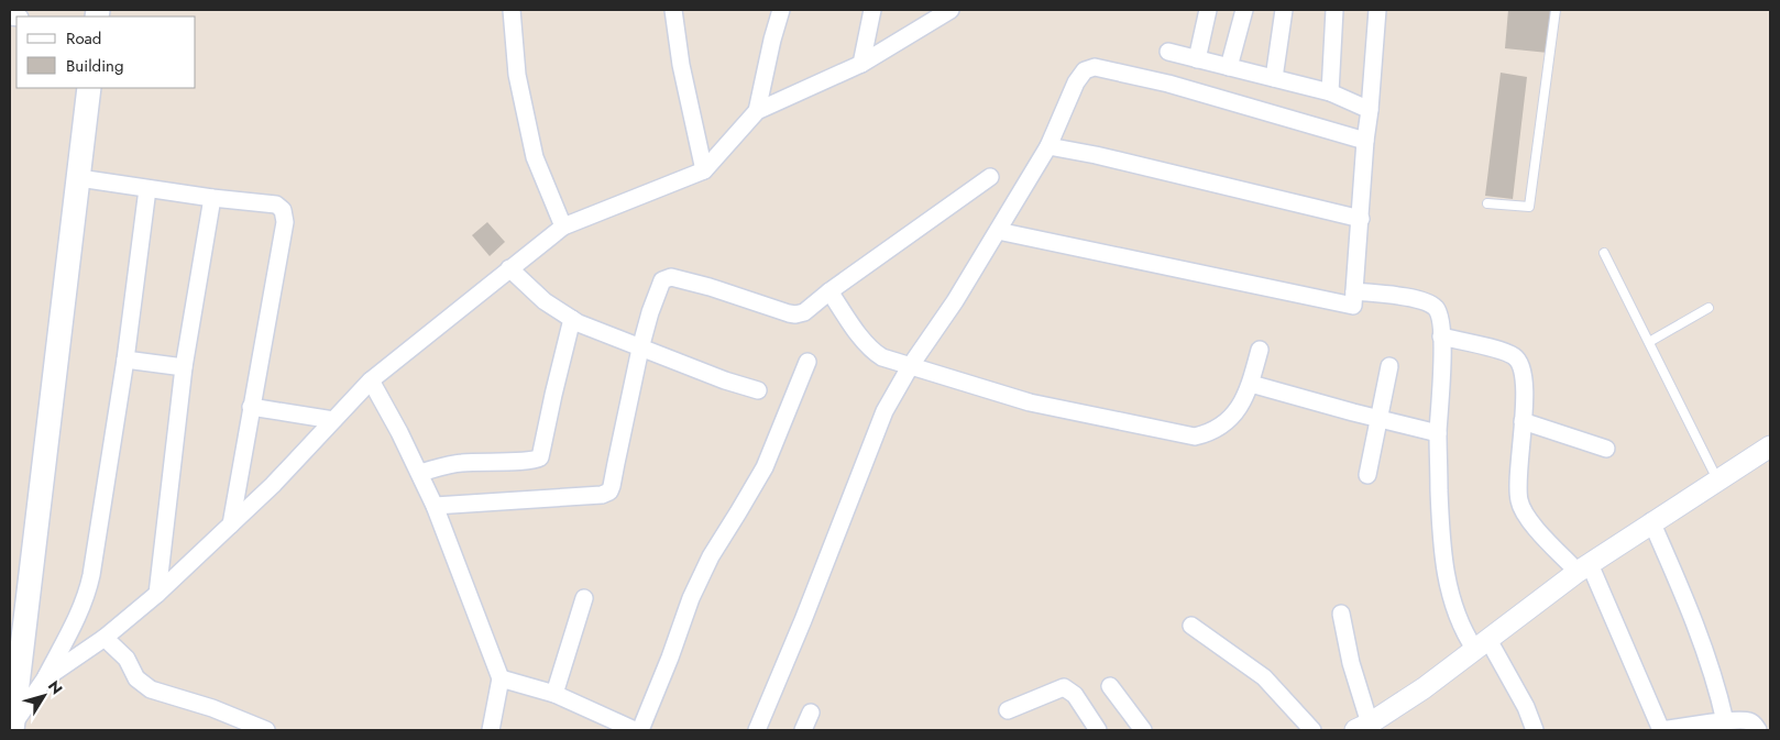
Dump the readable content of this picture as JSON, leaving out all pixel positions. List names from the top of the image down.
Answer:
{
  "legend": ["Road", "Building"],
  "north": "top right"
}
